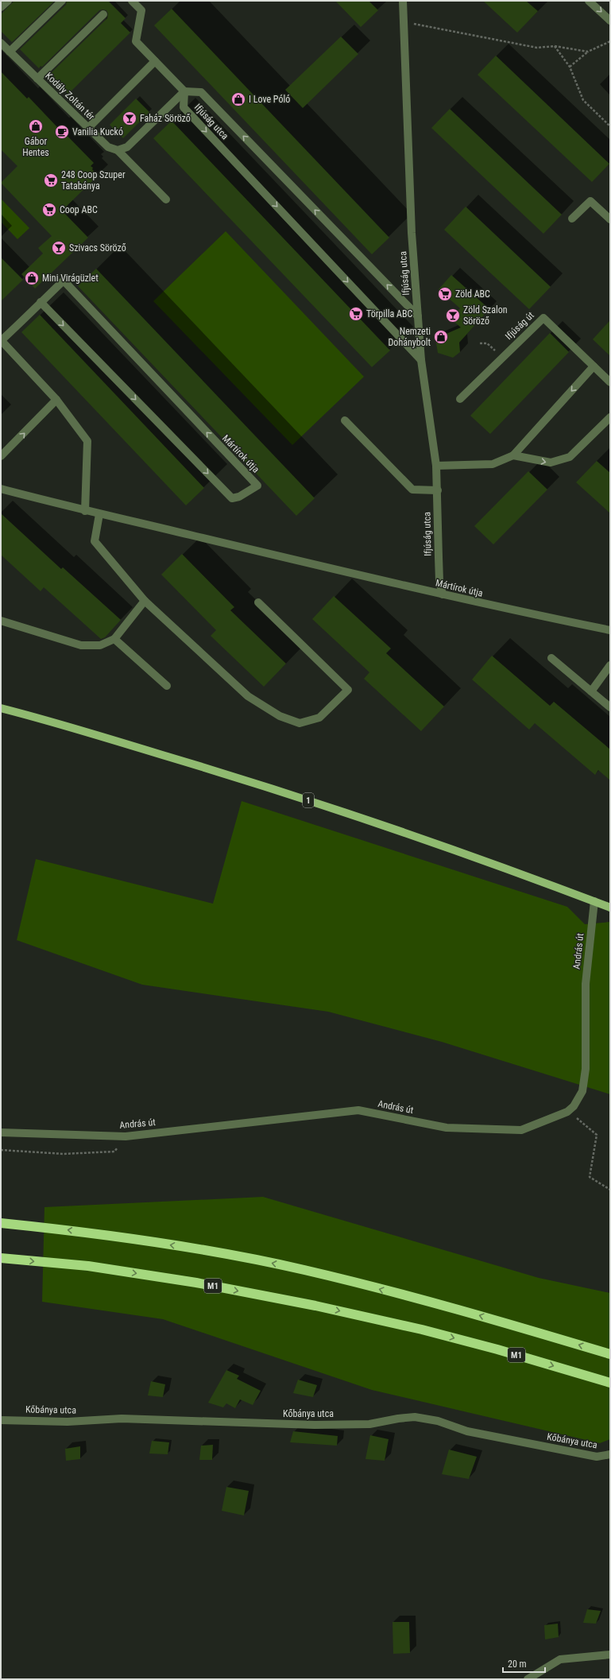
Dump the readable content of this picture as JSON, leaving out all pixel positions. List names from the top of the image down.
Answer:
{
  "streets": {
    "highway": ["M1"],
    "main road": ["1"],
    "street": [
      "Kodály Zoltán tér",
      "Ifjúság utca",
      "Ifjúság út",
      "Mártírok útja",
      "András út",
      "Kőbánya utca"
    ]
  },
  "crossings": [
    ["Ifjúság utca", "Mártírok útja"],
    ["1", "András út"]
  ],
  "places": {
    "shop": [
      "I Love Póló",
      "Gábor Hentes",
      "Mini Virágüzlet",
      "Nemzeti Dohánybolt"
    ],
    "bar": ["Faház Söröző", "Szivacs Söröző", "Zöld Szalon Söröző"],
    "cafe": ["Vanilia Kuckó"],
    "supermarket": [
      "248 Coop Szuper Tatabánya",
      "Coop ABC",
      "Zöld ABC",
      "Törpilla ABC"
    ]
  },
  "scale_bar": "20 m"
}
